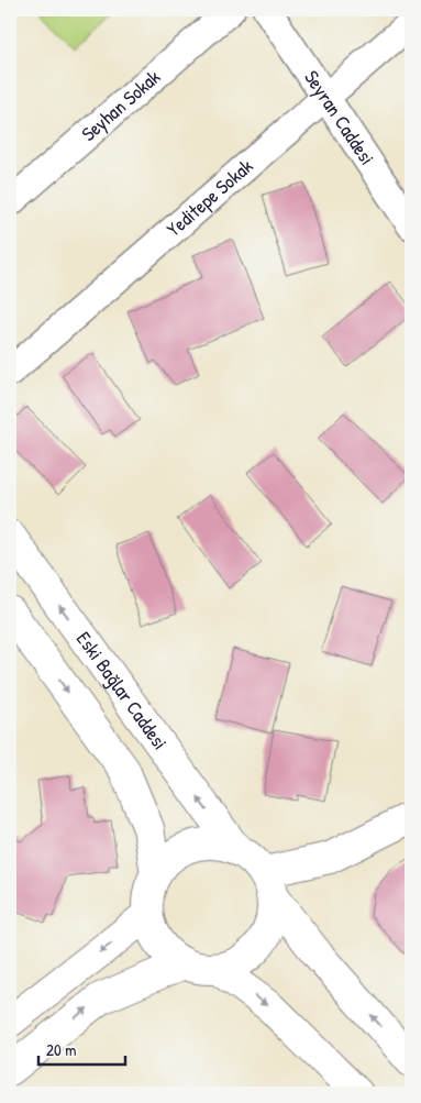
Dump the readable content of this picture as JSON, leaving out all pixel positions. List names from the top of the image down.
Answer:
{
  "streets": {
    "main road": ["Eski Bağlar Caddesi"],
    "street": ["Seyhan Sokak", "Seyran Caddesi", "Yeditepe Sokak"]
  },
  "crossings": [
    ["Seyran Caddesi", "Yeditepe Sokak"]
  ],
  "scale_bar": "20 m"
}
